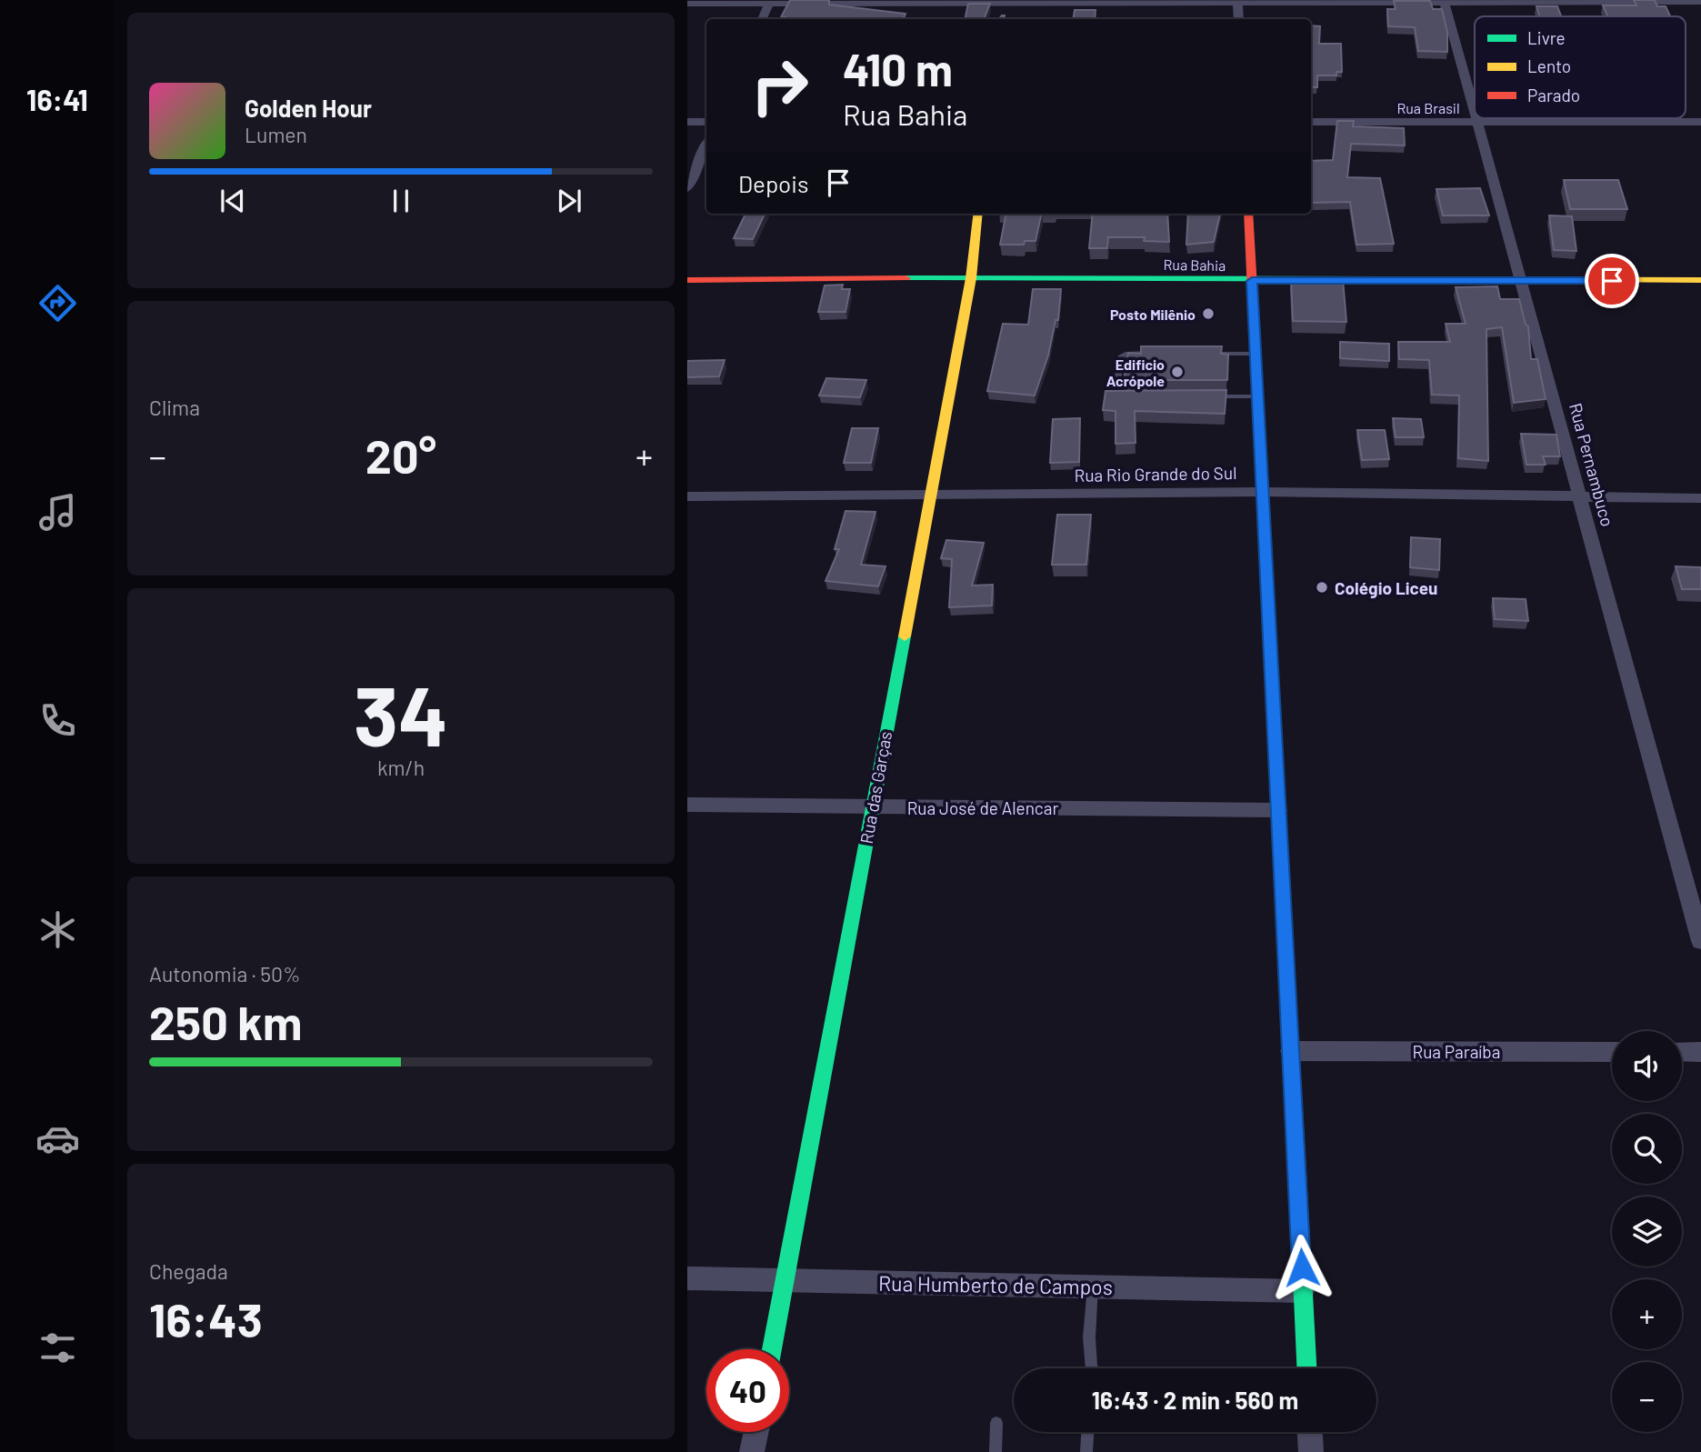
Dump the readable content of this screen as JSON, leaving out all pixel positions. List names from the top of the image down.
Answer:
{
  "streets": {
    "street": [
      "Rua Brasil",
      "Rua Bahia",
      "Rua Pernambuco",
      "Rua Rio Grande do Sul",
      "Rua das Garças",
      "Rua José de Alencar",
      "Rua Paraíba",
      "Rua Humberto de Campos"
    ]
  },
  "crossings": [
    ["Rua Brasil", "Rua Pernambuco"],
    ["Rua Bahia", "Rua Pernambuco"],
    ["Rua Bahia", "Rua das Garças"],
    ["Rua Pernambuco", "Rua Rio Grande do Sul"],
    ["Rua Rio Grande do Sul", "Rua das Garças"],
    ["Rua das Garças", "Rua José de Alencar"],
    ["Rua das Garças", "Rua Humberto de Campos"]
  ],
  "places": ["Posto Milênio", "Edificio Acrópole", "Colégio Liceu"],
  "legend": ["Livre", "Lento", "Parado"],
  "page": {
    "tabs": "16:41",
    "turn": ["410 m", "Rua Bahia"],
    "song": ["Golden Hour", "Lumen"],
    "then": "Depois",
    "tile": [
      "Clima",
      ["34", "km/h"],
      ["Autonomia · 50%", "250 km"],
      ["Chegada", "16:43"]
    ],
    "heat": ["−", "20°", "+"],
    "map_buttons": ["+", "−"],
    "limit": "40",
    "trip": "16:43 · 2 min · 560 m"
  }
}
